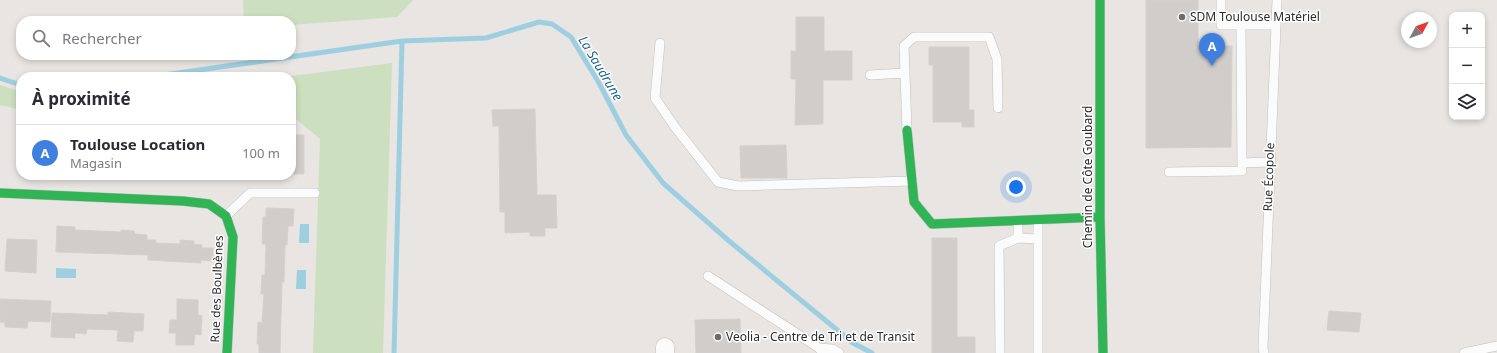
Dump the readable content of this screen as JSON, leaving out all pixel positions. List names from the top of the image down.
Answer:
{
  "streets": {
    "street": ["Chemin de Côte Goubard", "Rue des Boulbènes"],
    "lane": ["Rue Écopole"]
  },
  "water": ["La Saudrune"],
  "places": ["SDM Toulouse Matériel", "Veolia - Centre de Tri et de Transit"],
  "north": "top right",
  "page": {
    "map_buttons": ["+", "−"],
    "search": "Rechercher",
    "pins": "A",
    "heading": "À proximité",
    "list": [
      {
        "mark": "A",
        "name": "Toulouse Location",
        "note": "Magasin",
        "value": "100 m"
      }
    ]
  }
}
